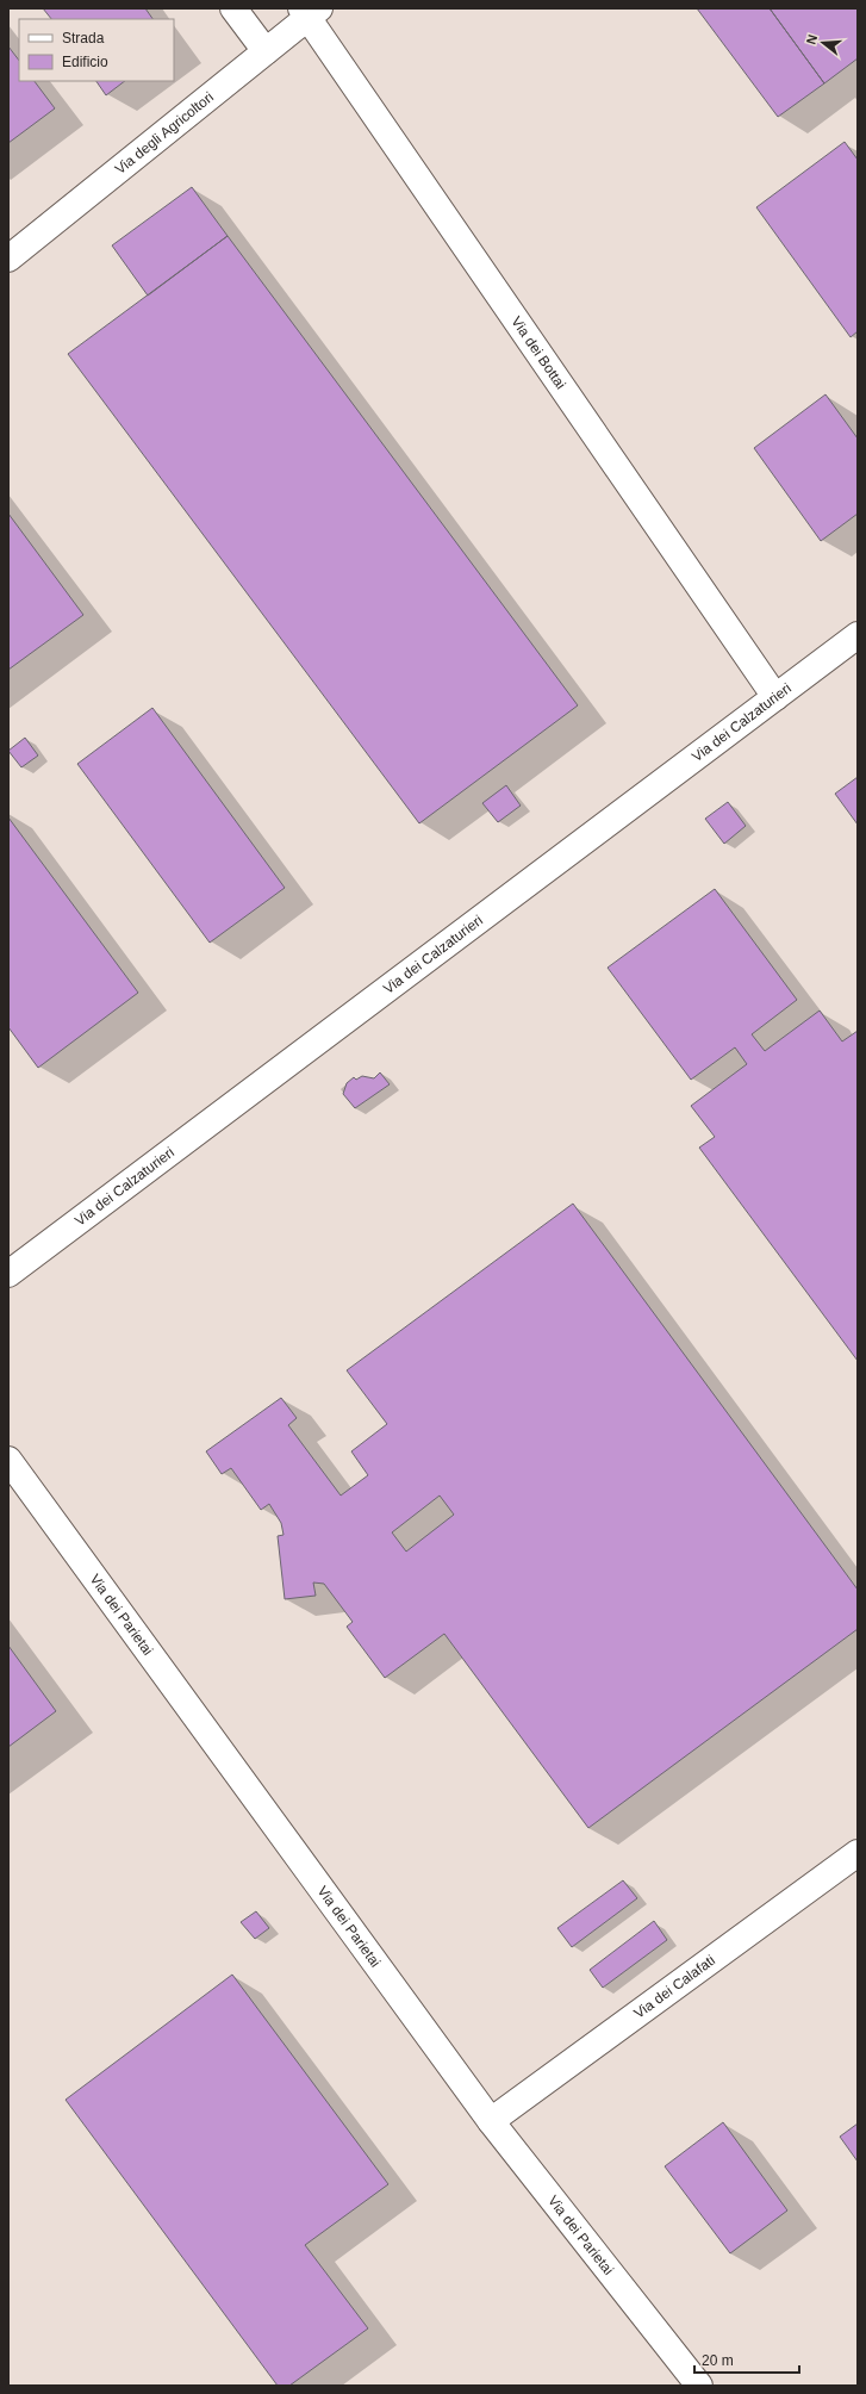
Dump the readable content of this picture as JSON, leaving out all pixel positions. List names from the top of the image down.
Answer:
{
  "streets": {
    "street": [
      "Via degli Agricoltori",
      "Via dei Bottai",
      "Via dei Calzaturieri",
      "Via dei Parietai",
      "Via dei Calafati"
    ]
  },
  "crossings": [
    ["Via degli Agricoltori", "Via dei Bottai"],
    ["Via dei Bottai", "Via dei Calzaturieri"],
    ["Via dei Parietai", "Via dei Calafati"]
  ],
  "legend": ["Strada", "Edificio"],
  "scale_bar": "20 m",
  "north": "left"
}
